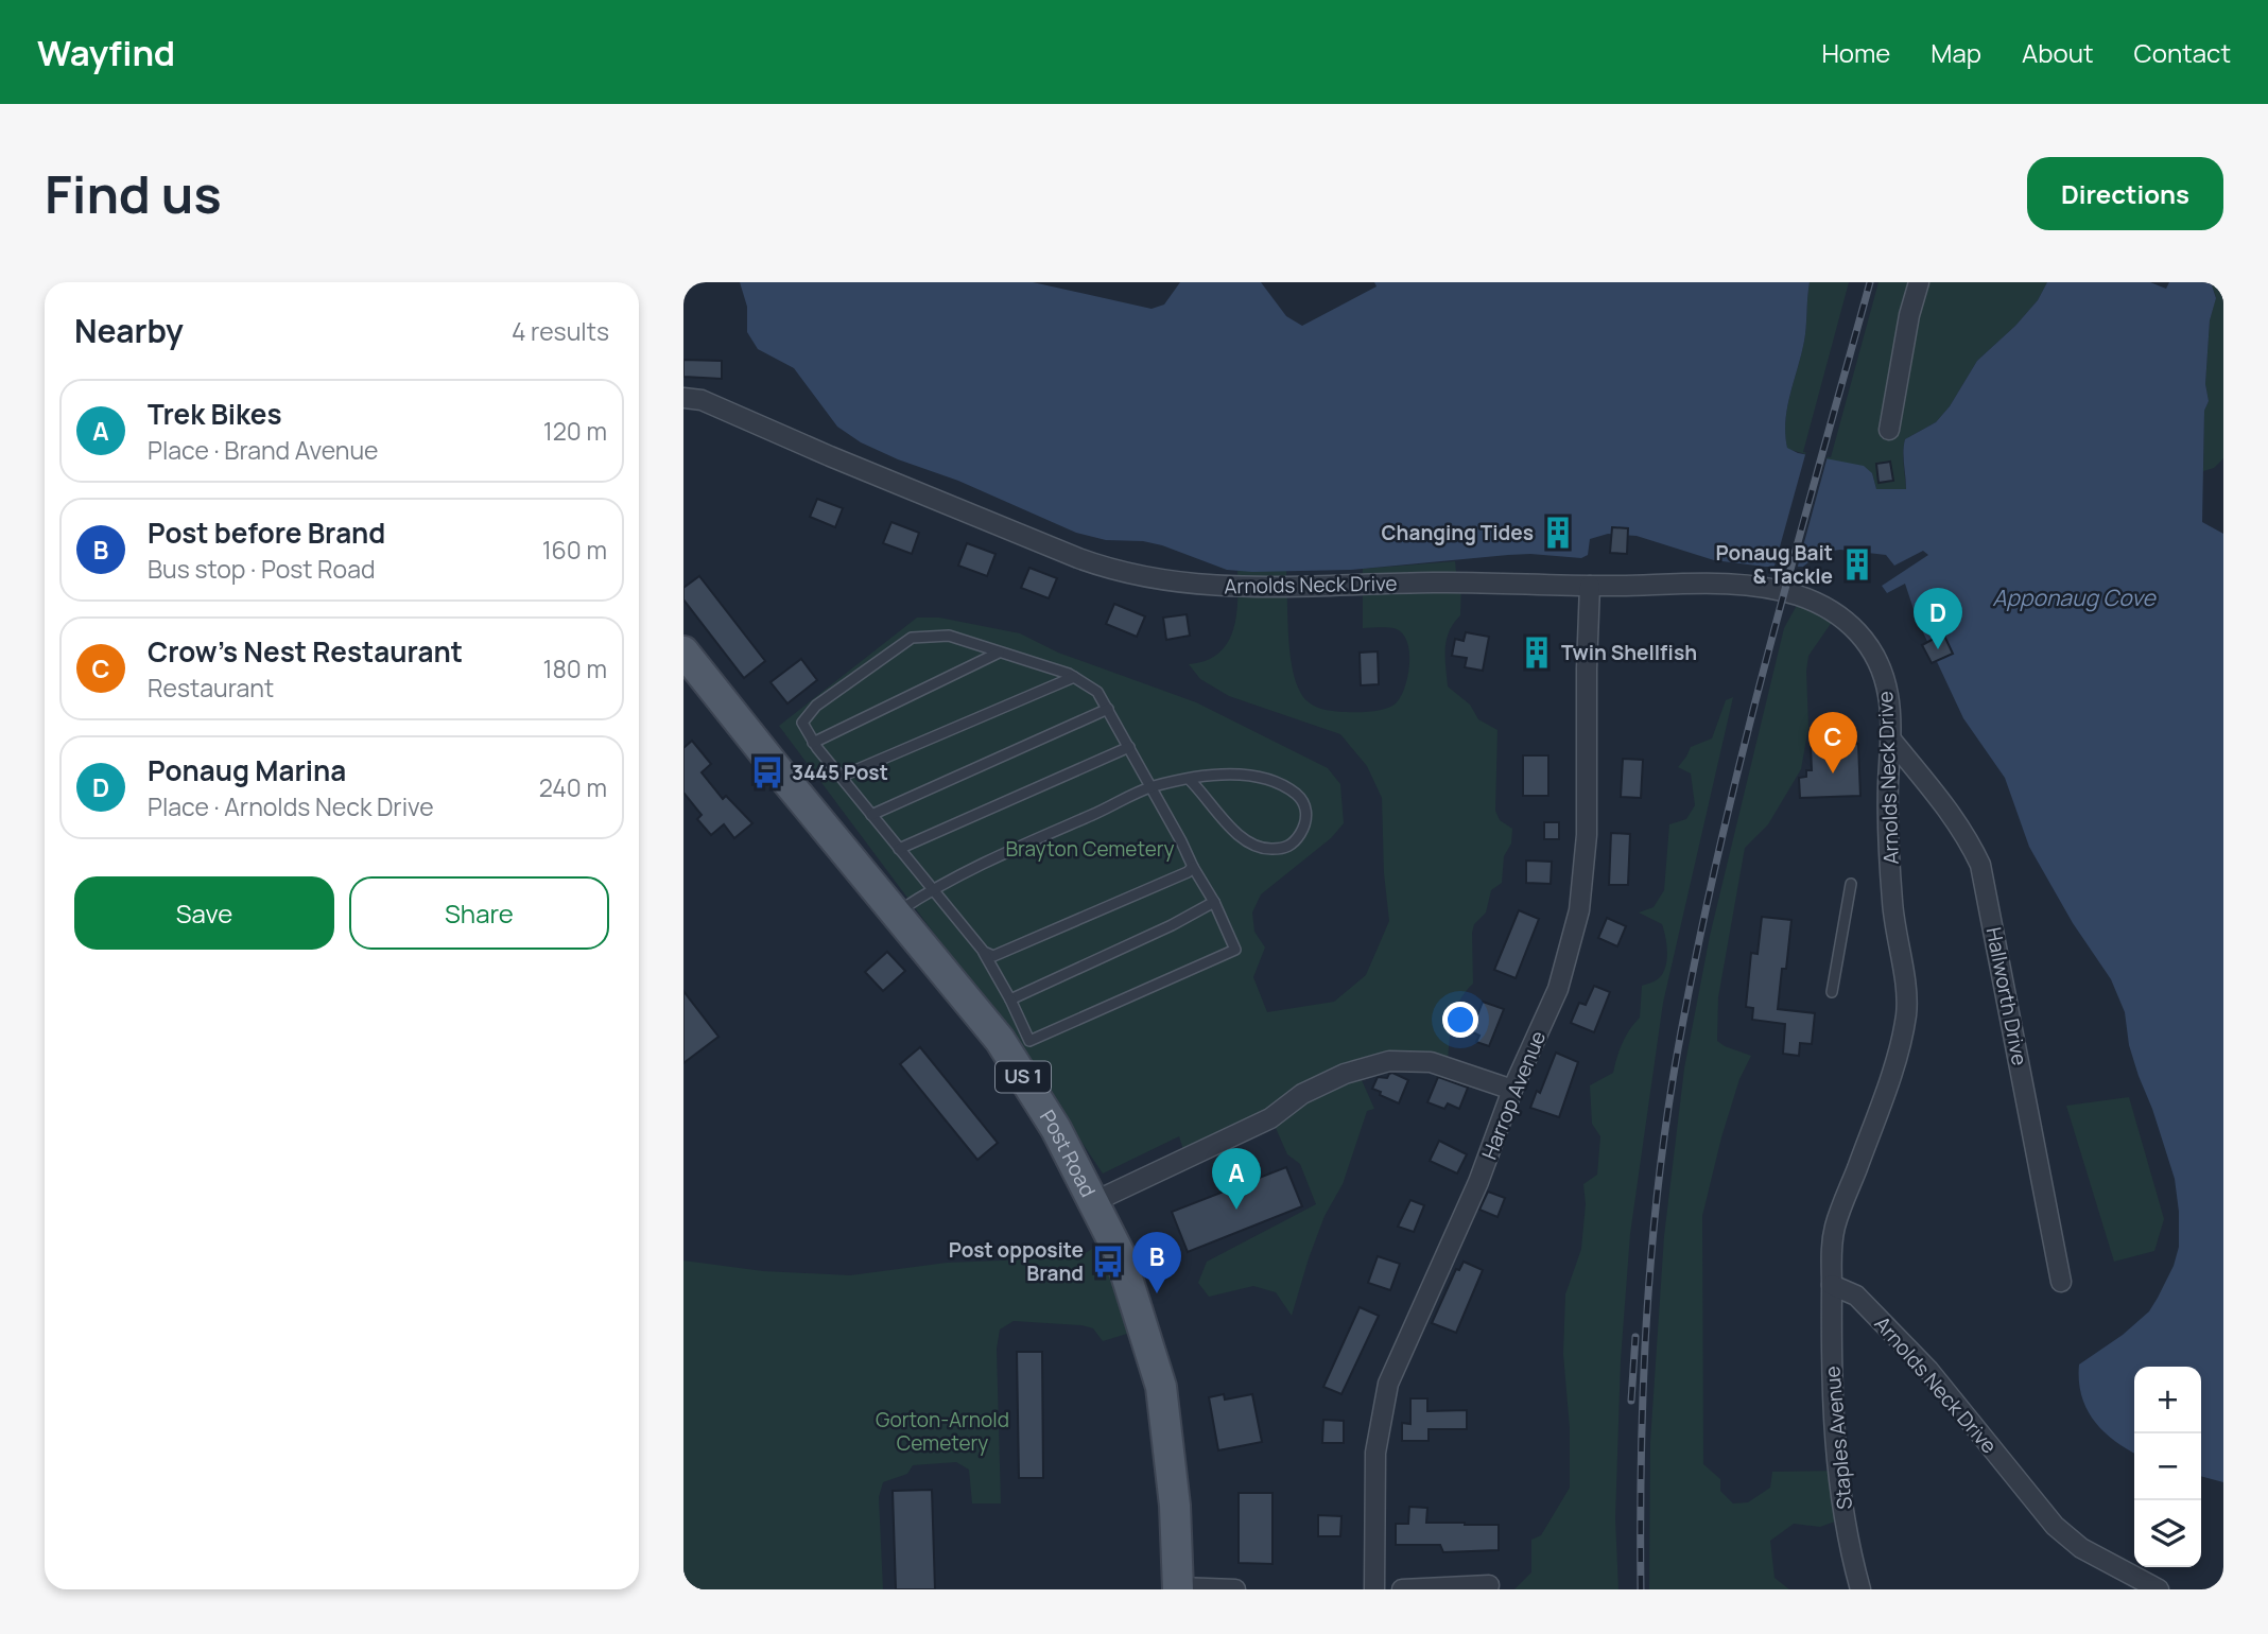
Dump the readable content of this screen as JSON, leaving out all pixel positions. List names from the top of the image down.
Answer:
{
  "streets": {
    "main road": ["US 1", "Post Road"],
    "street": [
      "Arnolds Neck Drive",
      "Hallworth Drive",
      "Harrop Avenue",
      "Staples Avenue"
    ]
  },
  "crossings": [
    ["Arnolds Neck Drive", "Hallworth Drive"],
    ["Arnolds Neck Drive", "Harrop Avenue"],
    ["Arnolds Neck Drive", "Staples Avenue"]
  ],
  "water": ["Apponaug Cove"],
  "parks": ["Brayton Cemetery", "Gorton-Arnold Cemetery"],
  "places": {
    "building": ["Changing Tides", "Ponaug Bait & Tackle", "Twin Shellfish"],
    "bus stop": ["3445 Post", "Post opposite Brand"]
  },
  "page": {
    "header": "Wayfind",
    "nav": [
      "Home",
      "Map",
      "About",
      "Contact"
    ],
    "buttons": [
      "Directions",
      ["Save", "Share"]
    ],
    "title": "Find us",
    "heading": ["Nearby", "4 results"],
    "list": [
      {
        "mark": "A",
        "name": "Trek Bikes",
        "note": "Place · Brand Avenue",
        "value": "120 m"
      },
      {
        "mark": "B",
        "name": "Post before Brand",
        "note": "Bus stop · Post Road",
        "value": "160 m"
      },
      {
        "mark": "C",
        "name": "Crow's Nest Restaurant",
        "note": "Restaurant",
        "value": "180 m"
      },
      {
        "mark": "D",
        "name": "Ponaug Marina",
        "note": "Place · Arnolds Neck Drive",
        "value": "240 m"
      }
    ],
    "pins": [
      "D",
      "C",
      "A",
      "B"
    ],
    "map_buttons": ["+", "−"]
  }
}
